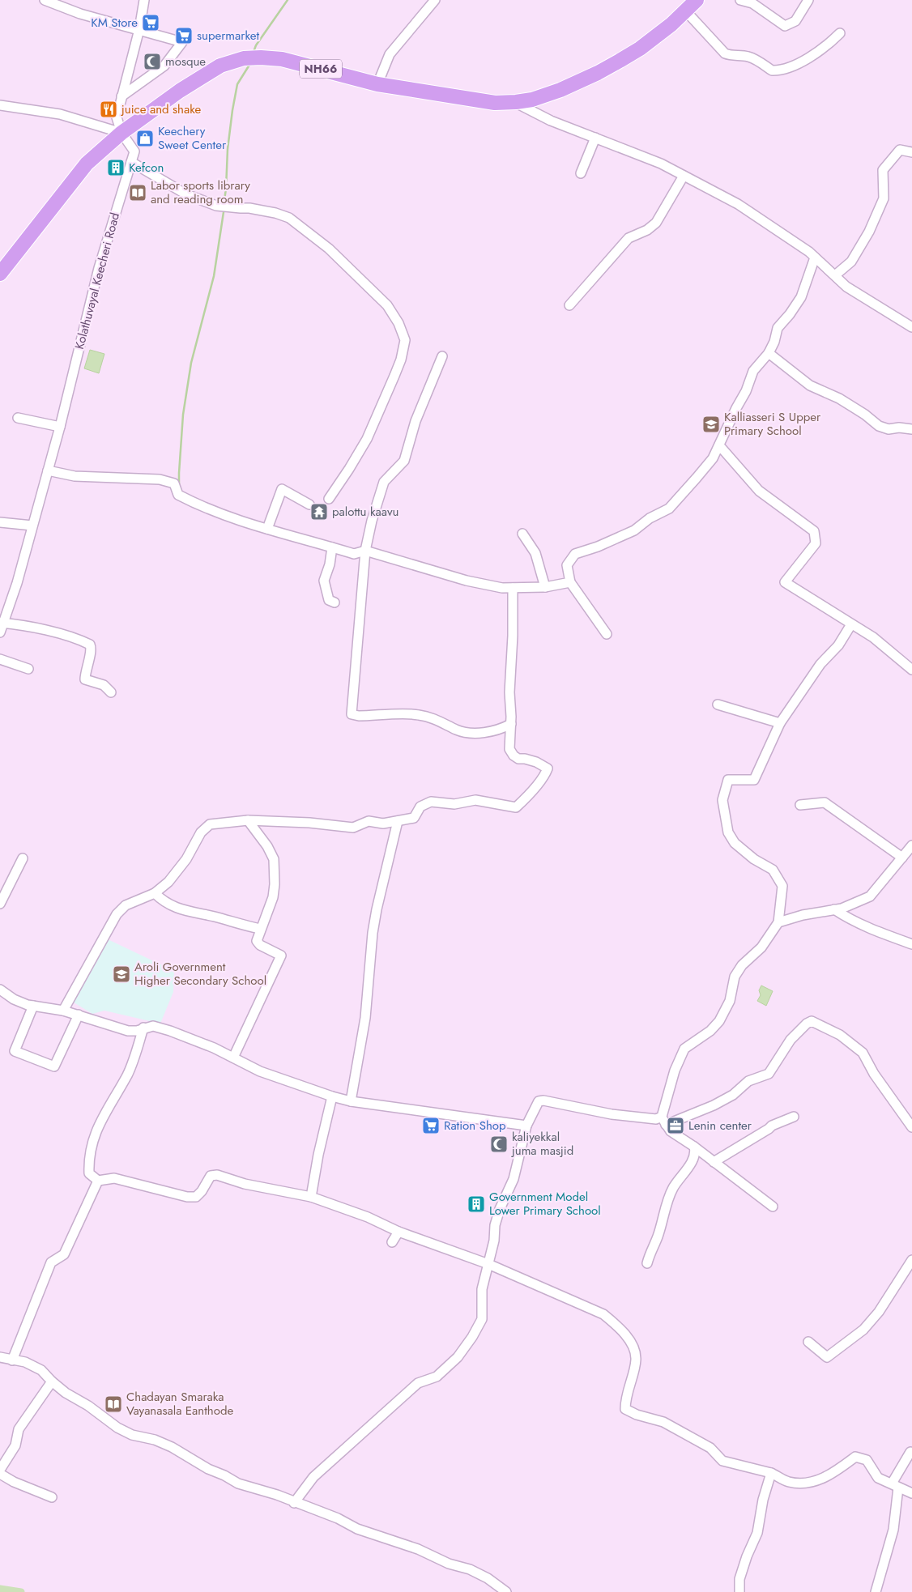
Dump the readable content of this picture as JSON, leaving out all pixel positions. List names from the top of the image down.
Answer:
{
  "streets": {
    "highway": ["NH66"],
    "street": ["Kolathuvayal Keecheri Road"]
  },
  "crossings": [
    ["NH66", "Kolathuvayal Keecheri Road"]
  ],
  "places": {
    "supermarket": ["KM Store", "supermarket", "Ration Shop"],
    "mosque": ["mosque", "kaliyekkal juma masjid"],
    "restaurant": ["juice and shake"],
    "shop": ["Keechery Sweet Center"],
    "building": ["Kefcon", "Government Model Lower Primary School"],
    "library": ["Labor sports library and reading room", "Chadayan Smaraka Vayanasala Eanthode"],
    "school or university": ["Kalliasseri S Upper Primary School", "Aroli Government Higher Secondary School"],
    "temple": ["palottu kaavu"],
    "office": ["Lenin center"]
  }
}
